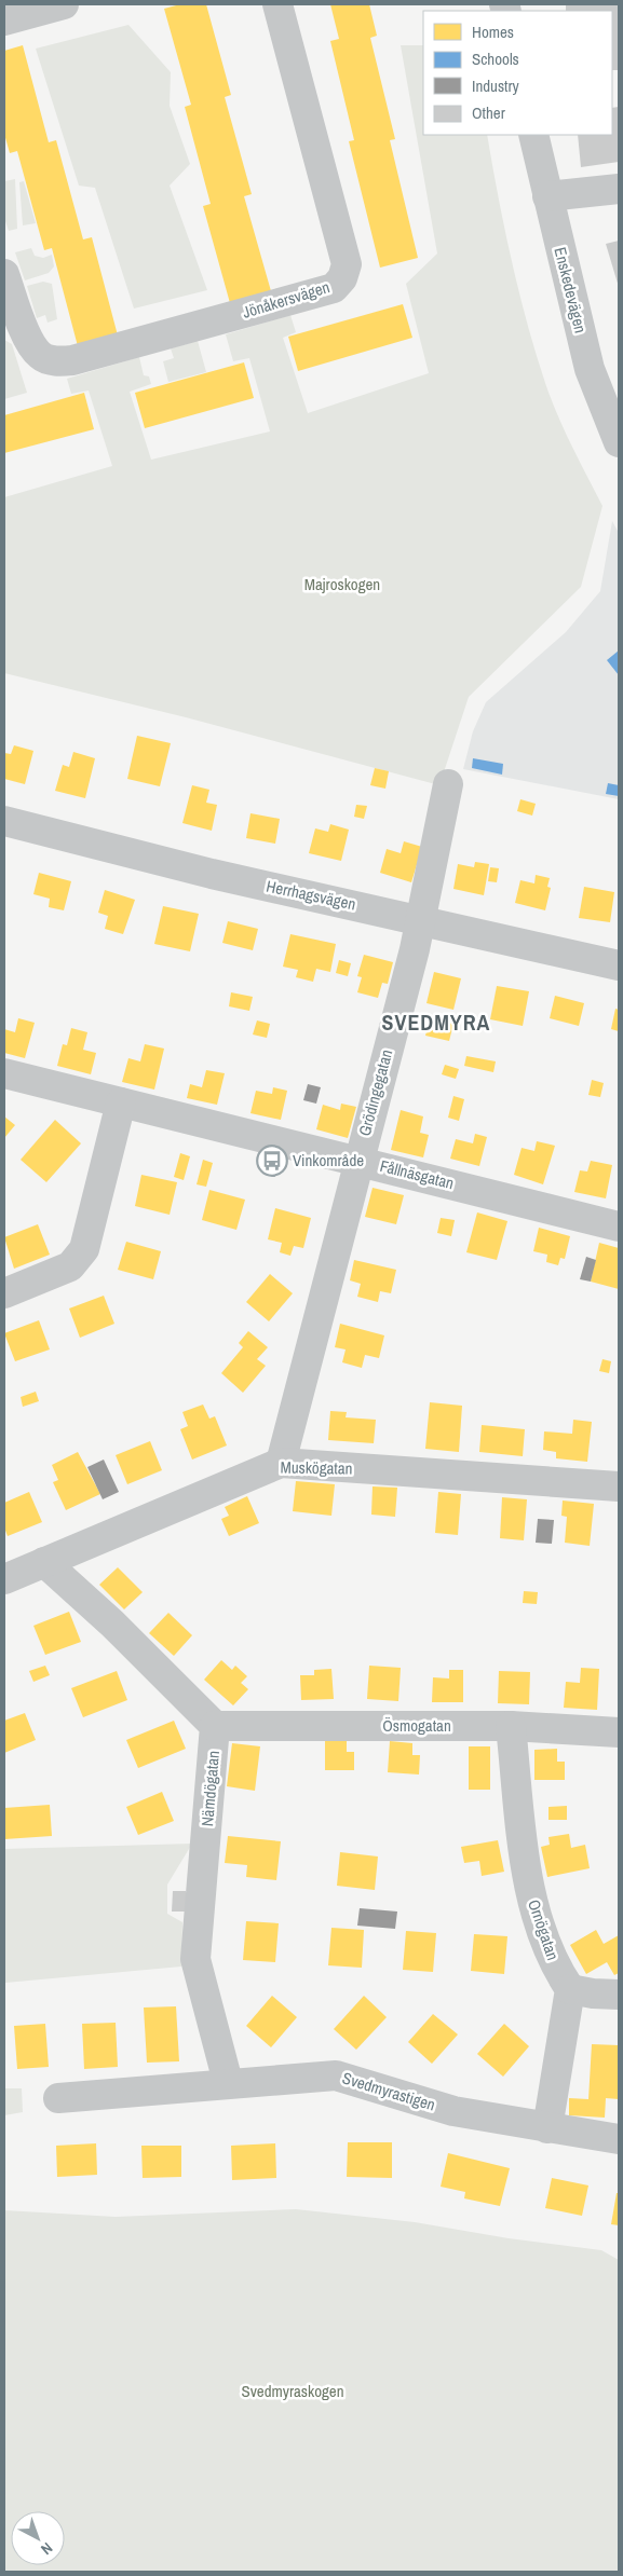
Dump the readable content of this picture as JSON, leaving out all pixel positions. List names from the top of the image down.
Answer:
{
  "streets": {
    "street": [
      "Enskedevägen",
      "Jönåkersvägen",
      "Herrhagsvägen",
      "Grödingegatan",
      "Fållnäsgatan",
      "Muskögatan",
      "Ösmogatan",
      "Nämdögatan",
      "Ornögatan",
      "Svedmyrastigen"
    ]
  },
  "crossings": [
    ["Herrhagsvägen", "Grödingegatan"],
    ["Grödingegatan", "Fållnäsgatan"],
    ["Grödingegatan", "Muskögatan"],
    ["Ösmogatan", "Nämdögatan"],
    ["Ösmogatan", "Ornögatan"],
    ["Nämdögatan", "Svedmyrastigen"]
  ],
  "districts": ["SVEDMYRA"],
  "parks": ["Majroskogen", "Svedmyraskogen"],
  "places": {
    "bus stop": ["Vinkområde"]
  },
  "legend": [
    "Homes",
    "Schools",
    "Industry",
    "Other"
  ],
  "north": "bottom right"
}
